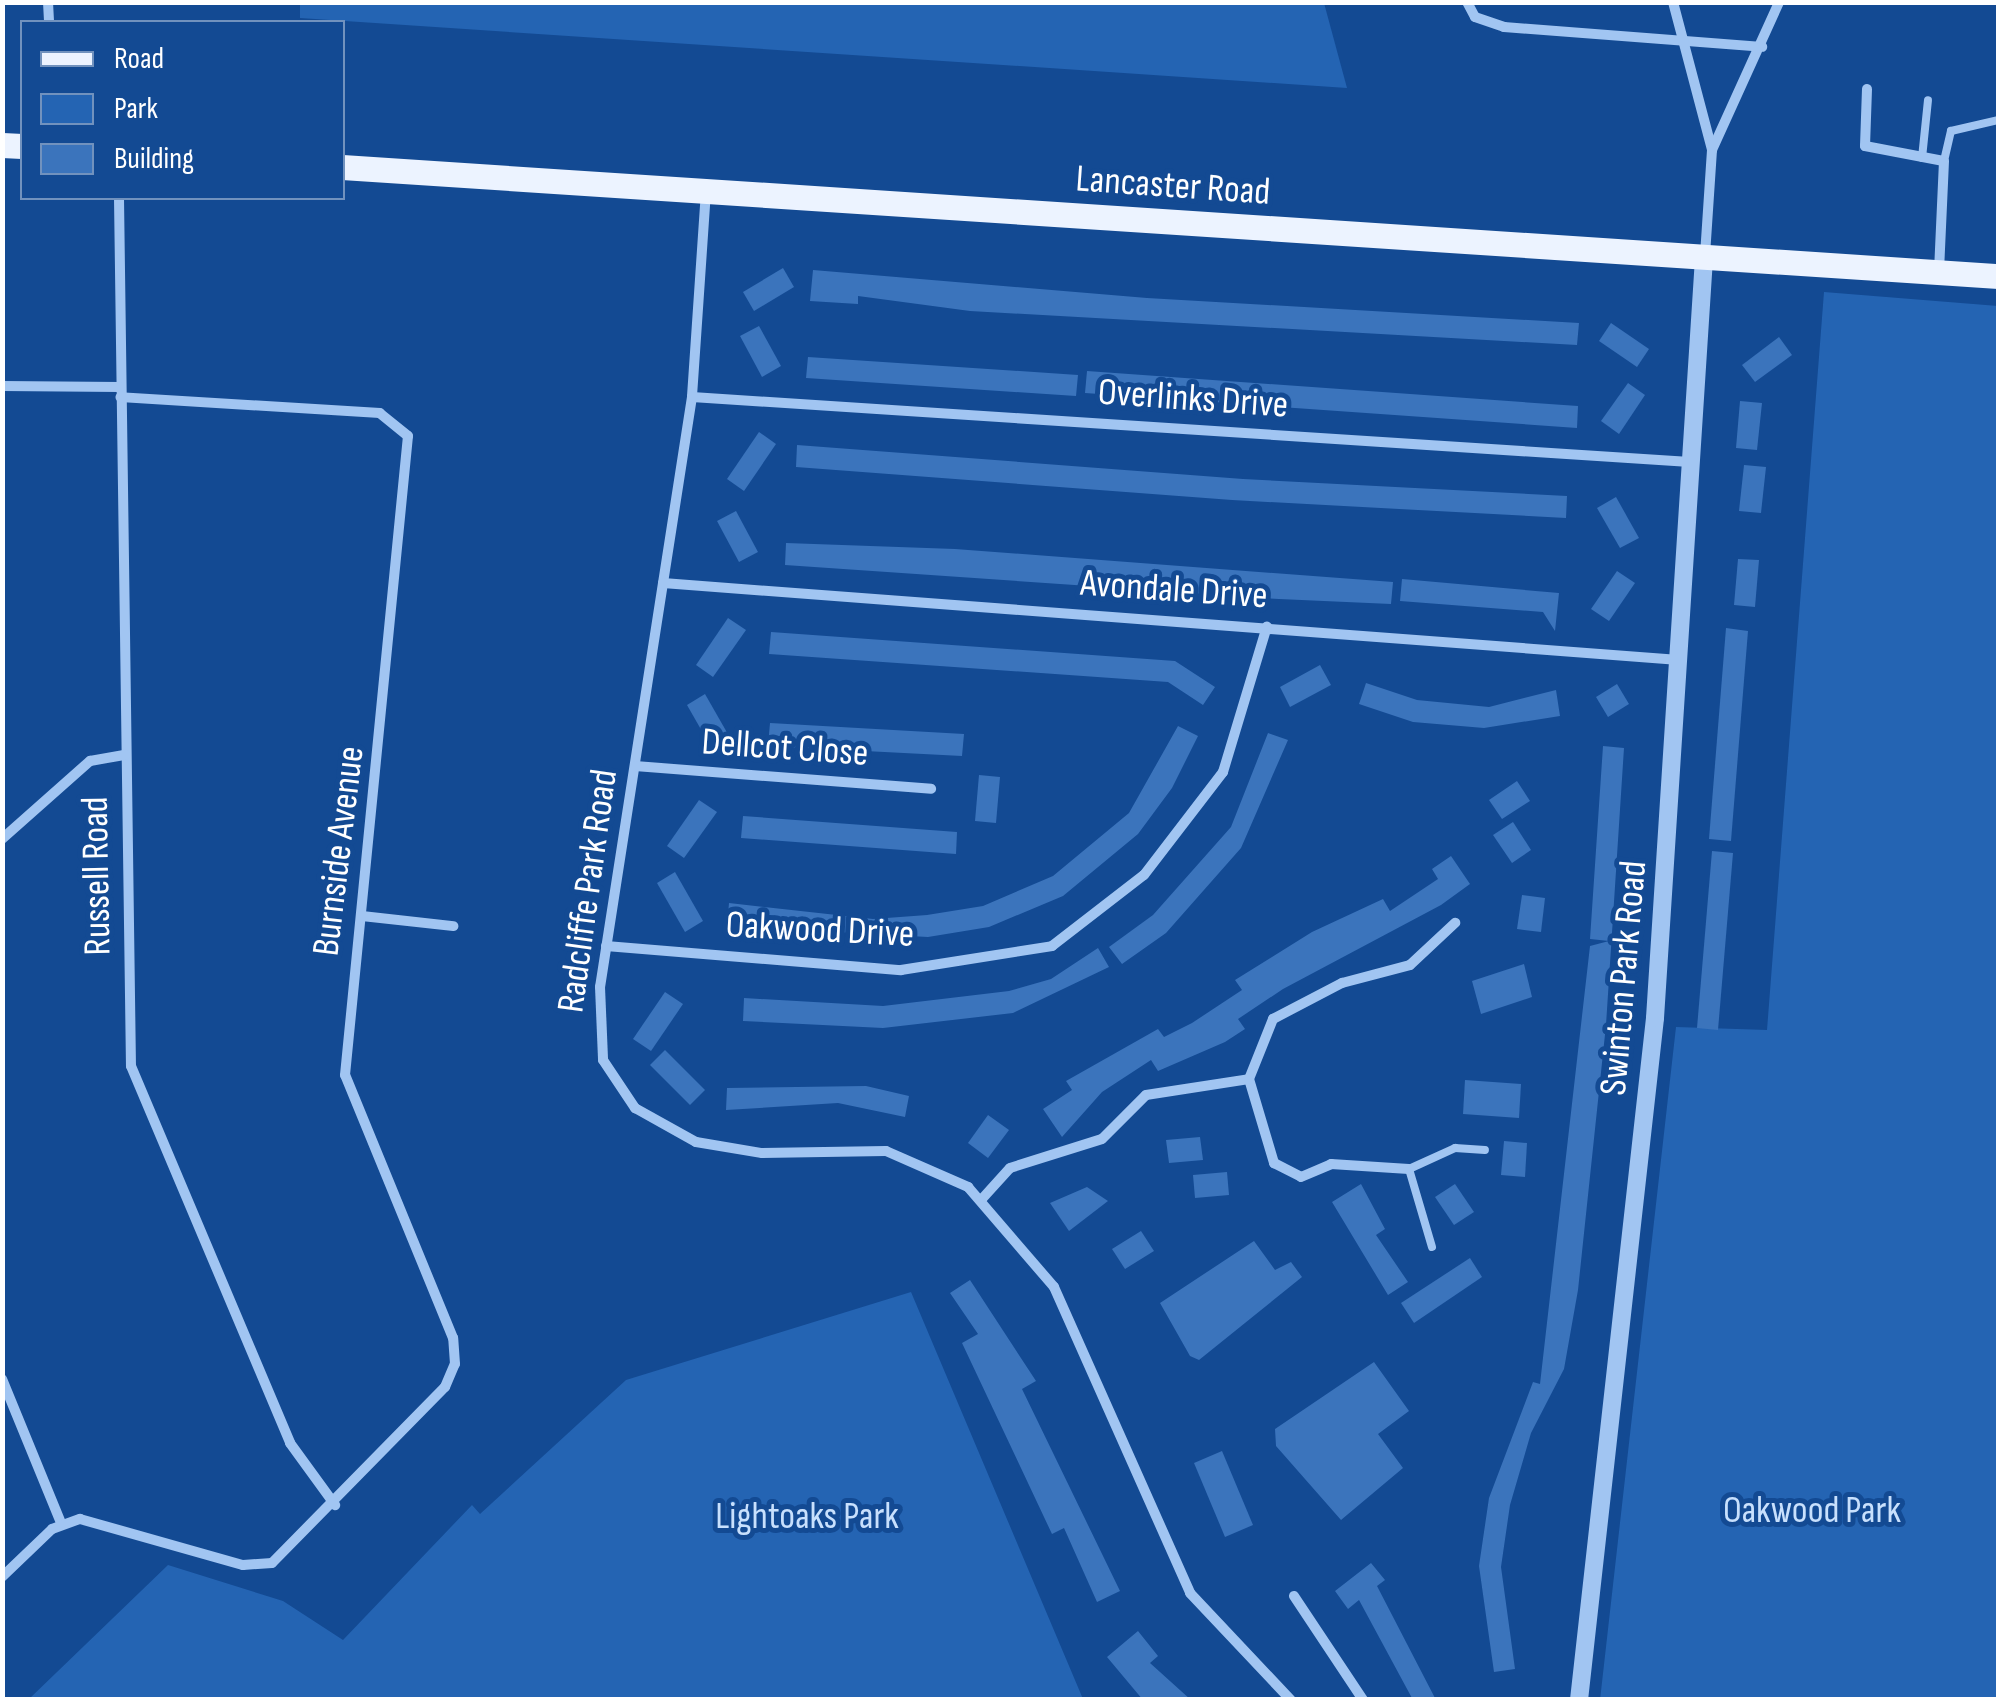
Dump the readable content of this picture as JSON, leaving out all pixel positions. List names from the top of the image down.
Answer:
{
  "streets": {
    "main road": ["Lancaster Road"],
    "street": [
      "Overlinks Drive",
      "Avondale Drive",
      "Dellcot Close",
      "Burnside Avenue",
      "Russell Road",
      "Radcliffe Park Road",
      "Oakwood Drive",
      "Swinton Park Road"
    ]
  },
  "crossings": [
    ["Lancaster Road", "Radcliffe Park Road"],
    ["Lancaster Road", "Swinton Park Road"],
    ["Overlinks Drive", "Radcliffe Park Road"],
    ["Overlinks Drive", "Swinton Park Road"],
    ["Avondale Drive", "Radcliffe Park Road"],
    ["Avondale Drive", "Oakwood Drive"],
    ["Avondale Drive", "Swinton Park Road"],
    ["Dellcot Close", "Radcliffe Park Road"],
    ["Burnside Avenue", "Russell Road"],
    ["Radcliffe Park Road", "Oakwood Drive"]
  ],
  "parks": ["Oakwood Park", "Lightoaks Park"],
  "legend": ["Road", "Park", "Building"]
}
